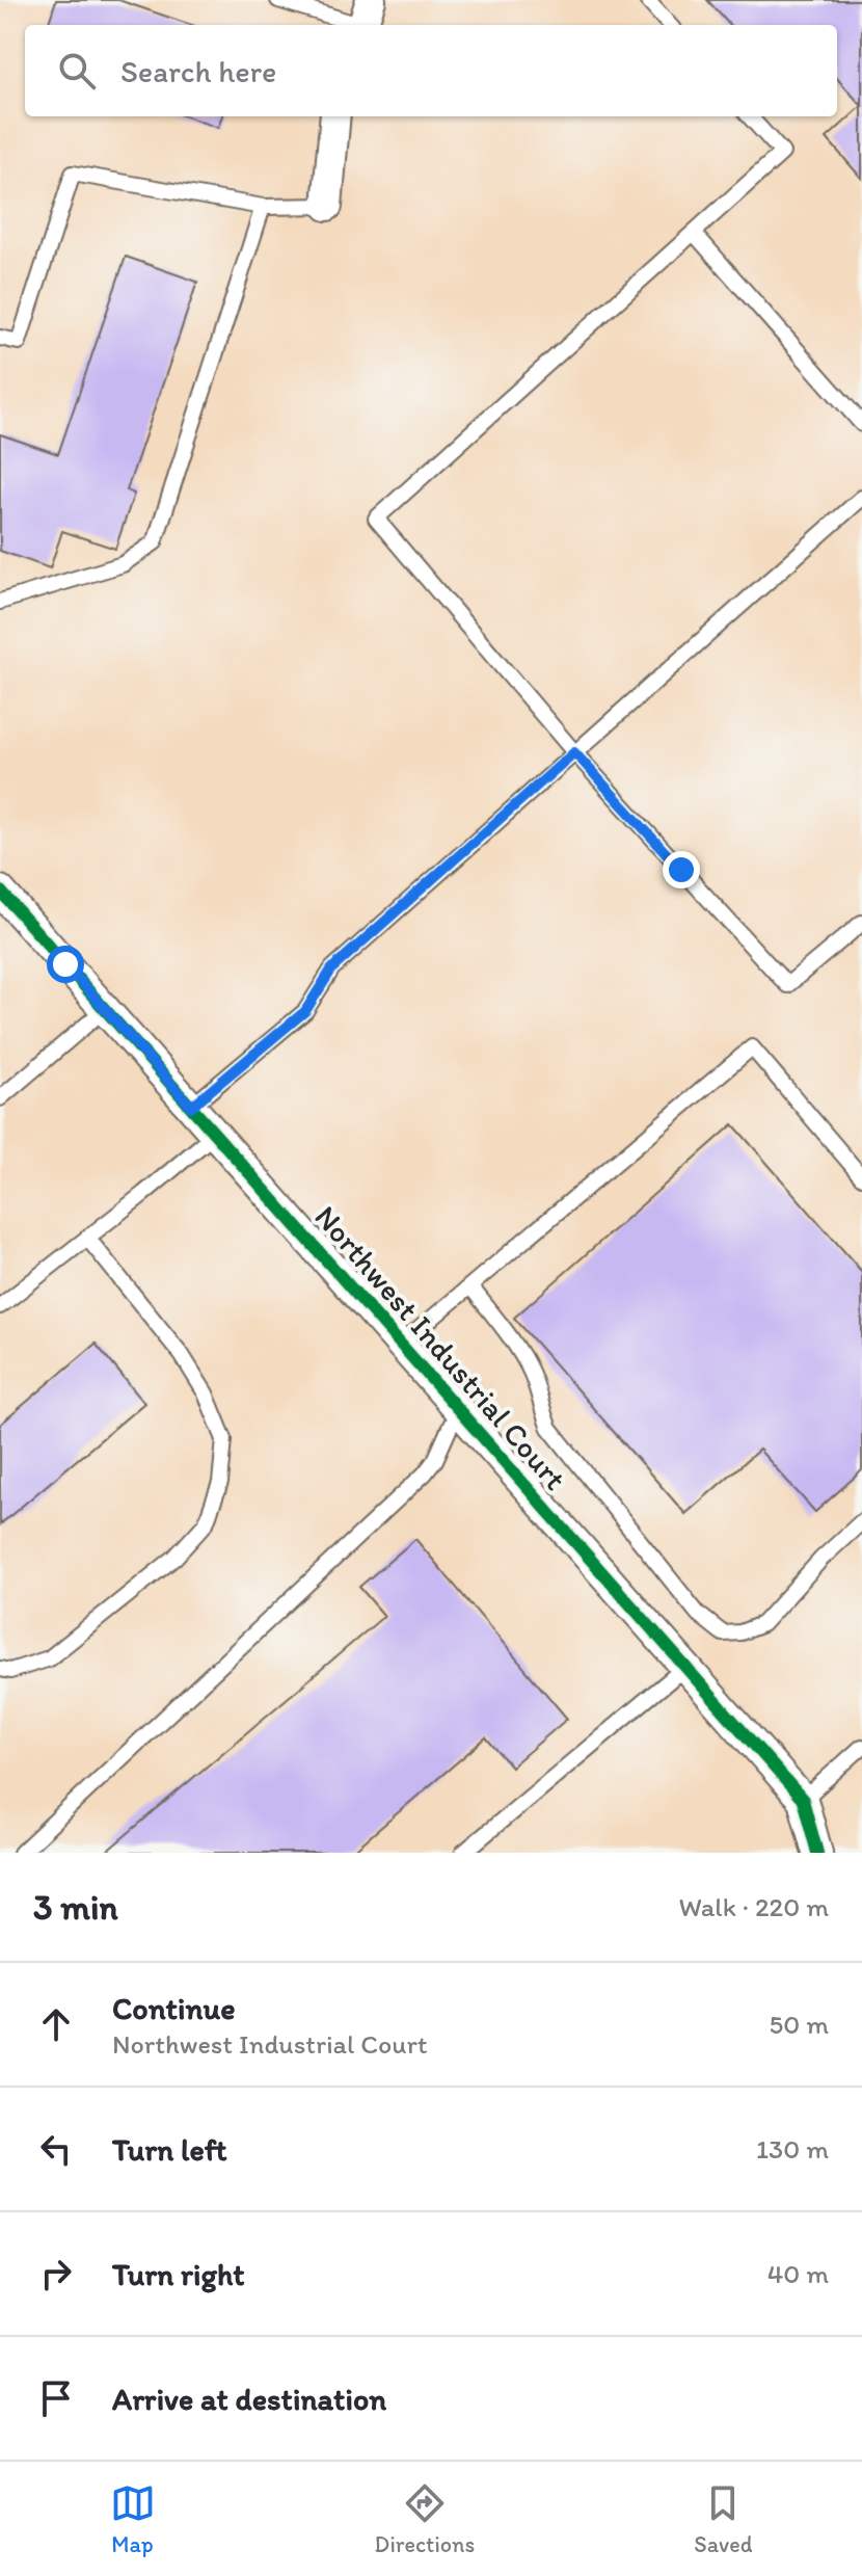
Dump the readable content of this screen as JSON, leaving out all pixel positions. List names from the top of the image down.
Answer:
{
  "streets": {
    "street": ["Northwest Industrial Court"]
  },
  "page": {
    "search": "Search here",
    "heading": ["3 min", "Walk · 220 m"],
    "list": [
      ["Continue", "Northwest Industrial Court", "50 m"],
      ["Turn left", "130 m"],
      ["Turn right", "40 m"],
      "Arrive at destination"
    ],
    "nav": ["Map", "Directions", "Saved"]
  }
}
